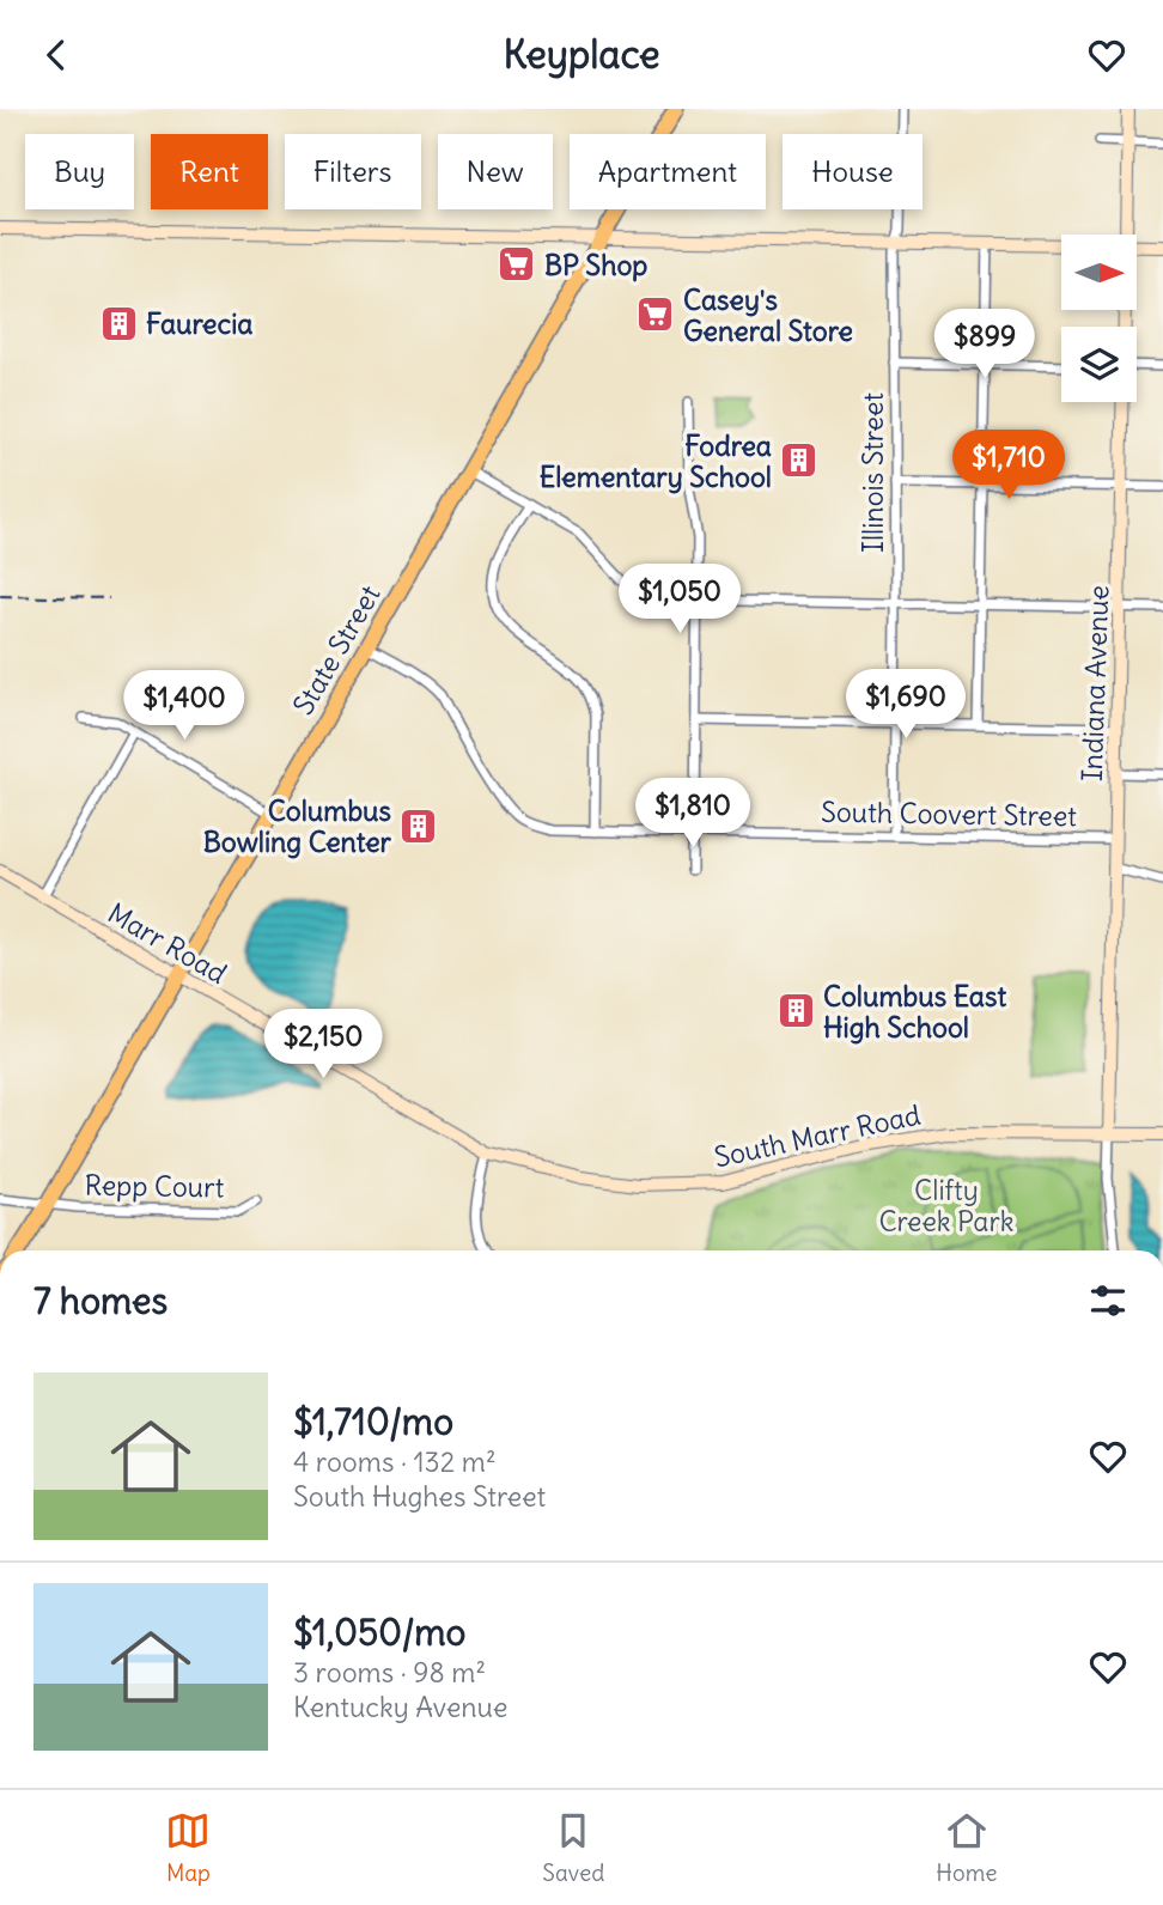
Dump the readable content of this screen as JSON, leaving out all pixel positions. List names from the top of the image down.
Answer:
{
  "streets": {
    "highway": ["State Street"],
    "street": [
      "Illinois Street",
      "Indiana Avenue",
      "South Coovert Street",
      "Marr Road",
      "South Marr Road",
      "Repp Court"
    ]
  },
  "crossings": [
    ["Illinois Street", "South Coovert Street"],
    ["State Street", "South Coovert Street"],
    ["State Street", "Marr Road"],
    ["State Street", "Repp Court"],
    ["Indiana Avenue", "South Coovert Street"],
    ["Indiana Avenue", "South Marr Road"],
    ["Marr Road", "South Marr Road"]
  ],
  "parks": ["Clifty Creek Park"],
  "places": {
    "supermarket": ["BP Shop", "Casey's General Store"],
    "building": [
      "Faurecia",
      "Fodrea Elementary School",
      "Columbus Bowling Center",
      "Columbus East High School"
    ]
  },
  "north": "right",
  "page": {
    "header": "Keyplace",
    "chip": [
      "Buy",
      "Rent",
      "Filters",
      "New",
      "Apartment",
      "House"
    ],
    "price": [
      "$899",
      "$1,710",
      "$1,050",
      "$1,690",
      "$1,400",
      "$1,810",
      "$2,150"
    ],
    "heading": "7 homes",
    "list": [
      {
        "name": "$1,710/mo",
        "note": "4 rooms · 132 m² · South Hughes Street"
      },
      {
        "name": "$1,050/mo",
        "note": "3 rooms · 98 m² · Kentucky Avenue"
      }
    ],
    "tabs": ["Map", "Saved", "Home"]
  }
}
